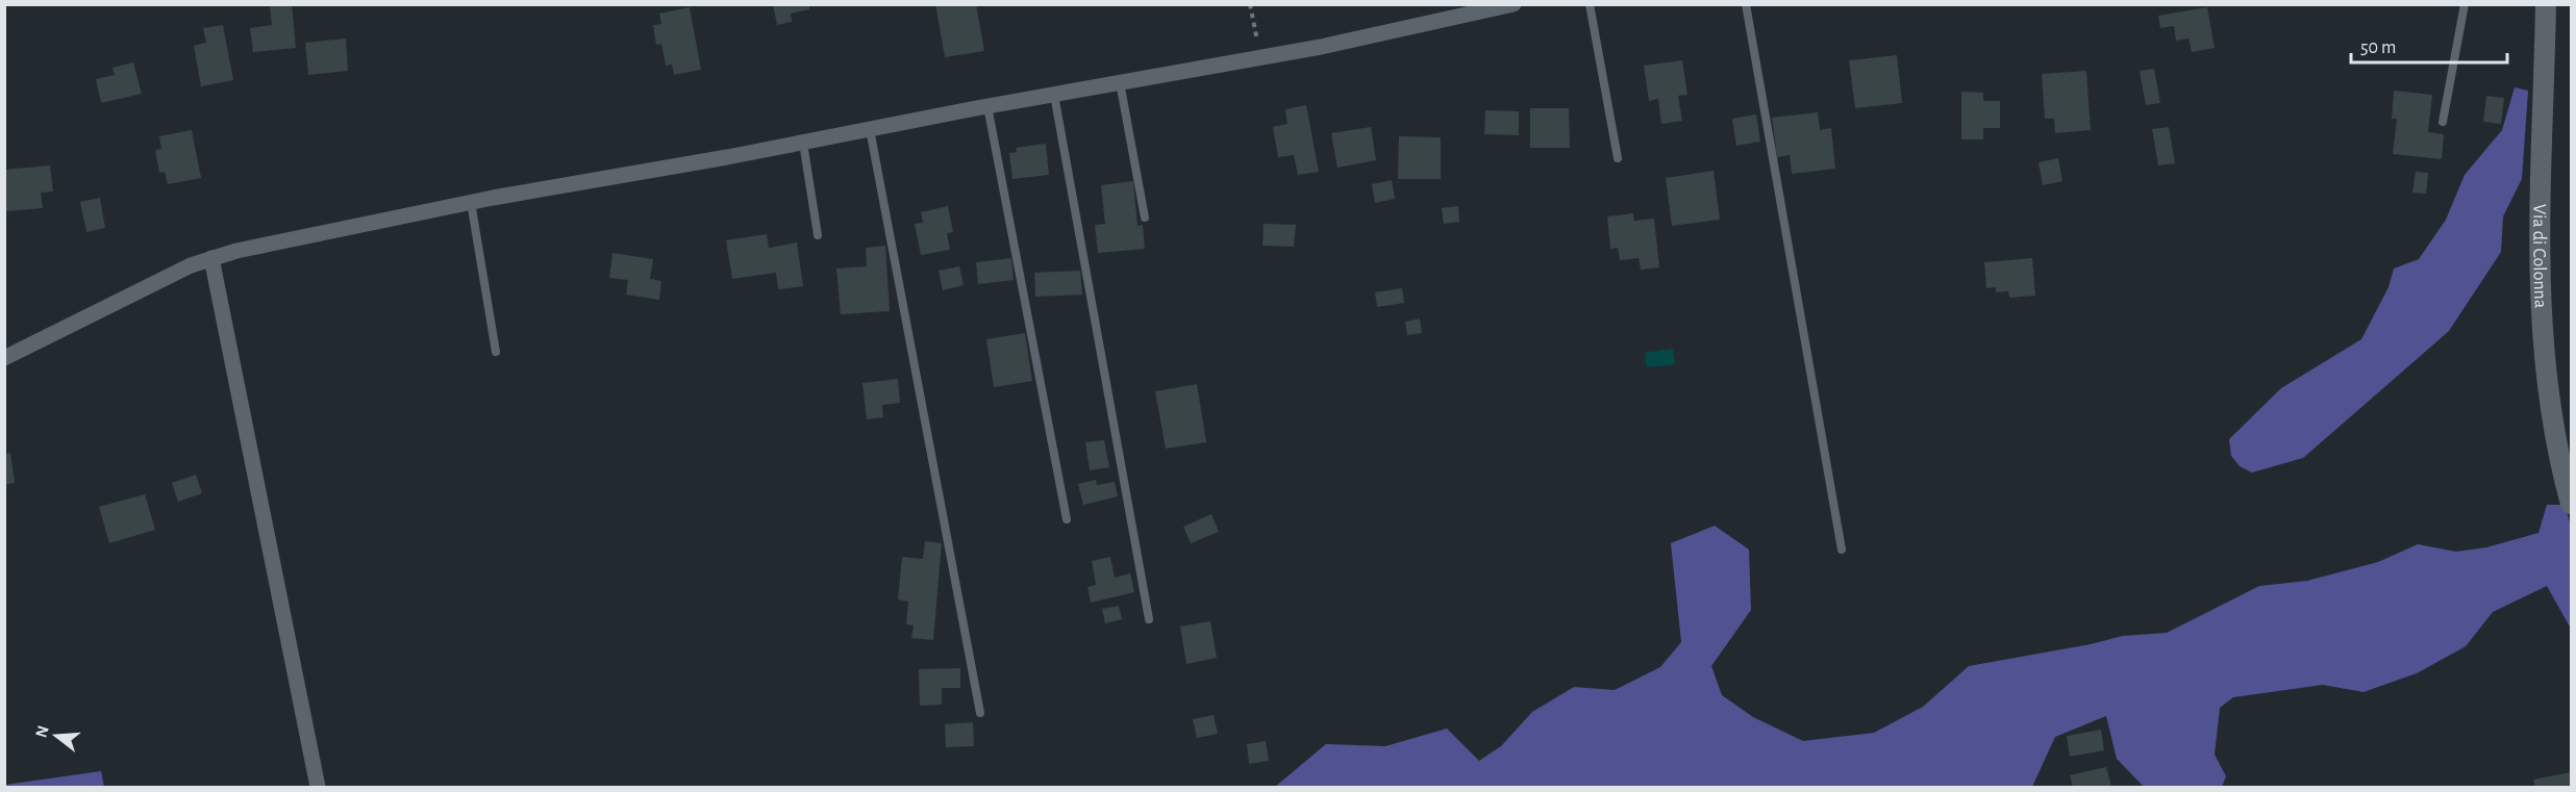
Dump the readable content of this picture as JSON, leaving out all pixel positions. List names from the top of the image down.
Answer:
{
  "streets": {
    "street": ["Via di Colonna"]
  },
  "scale_bar": "50 m",
  "north": "left"
}
